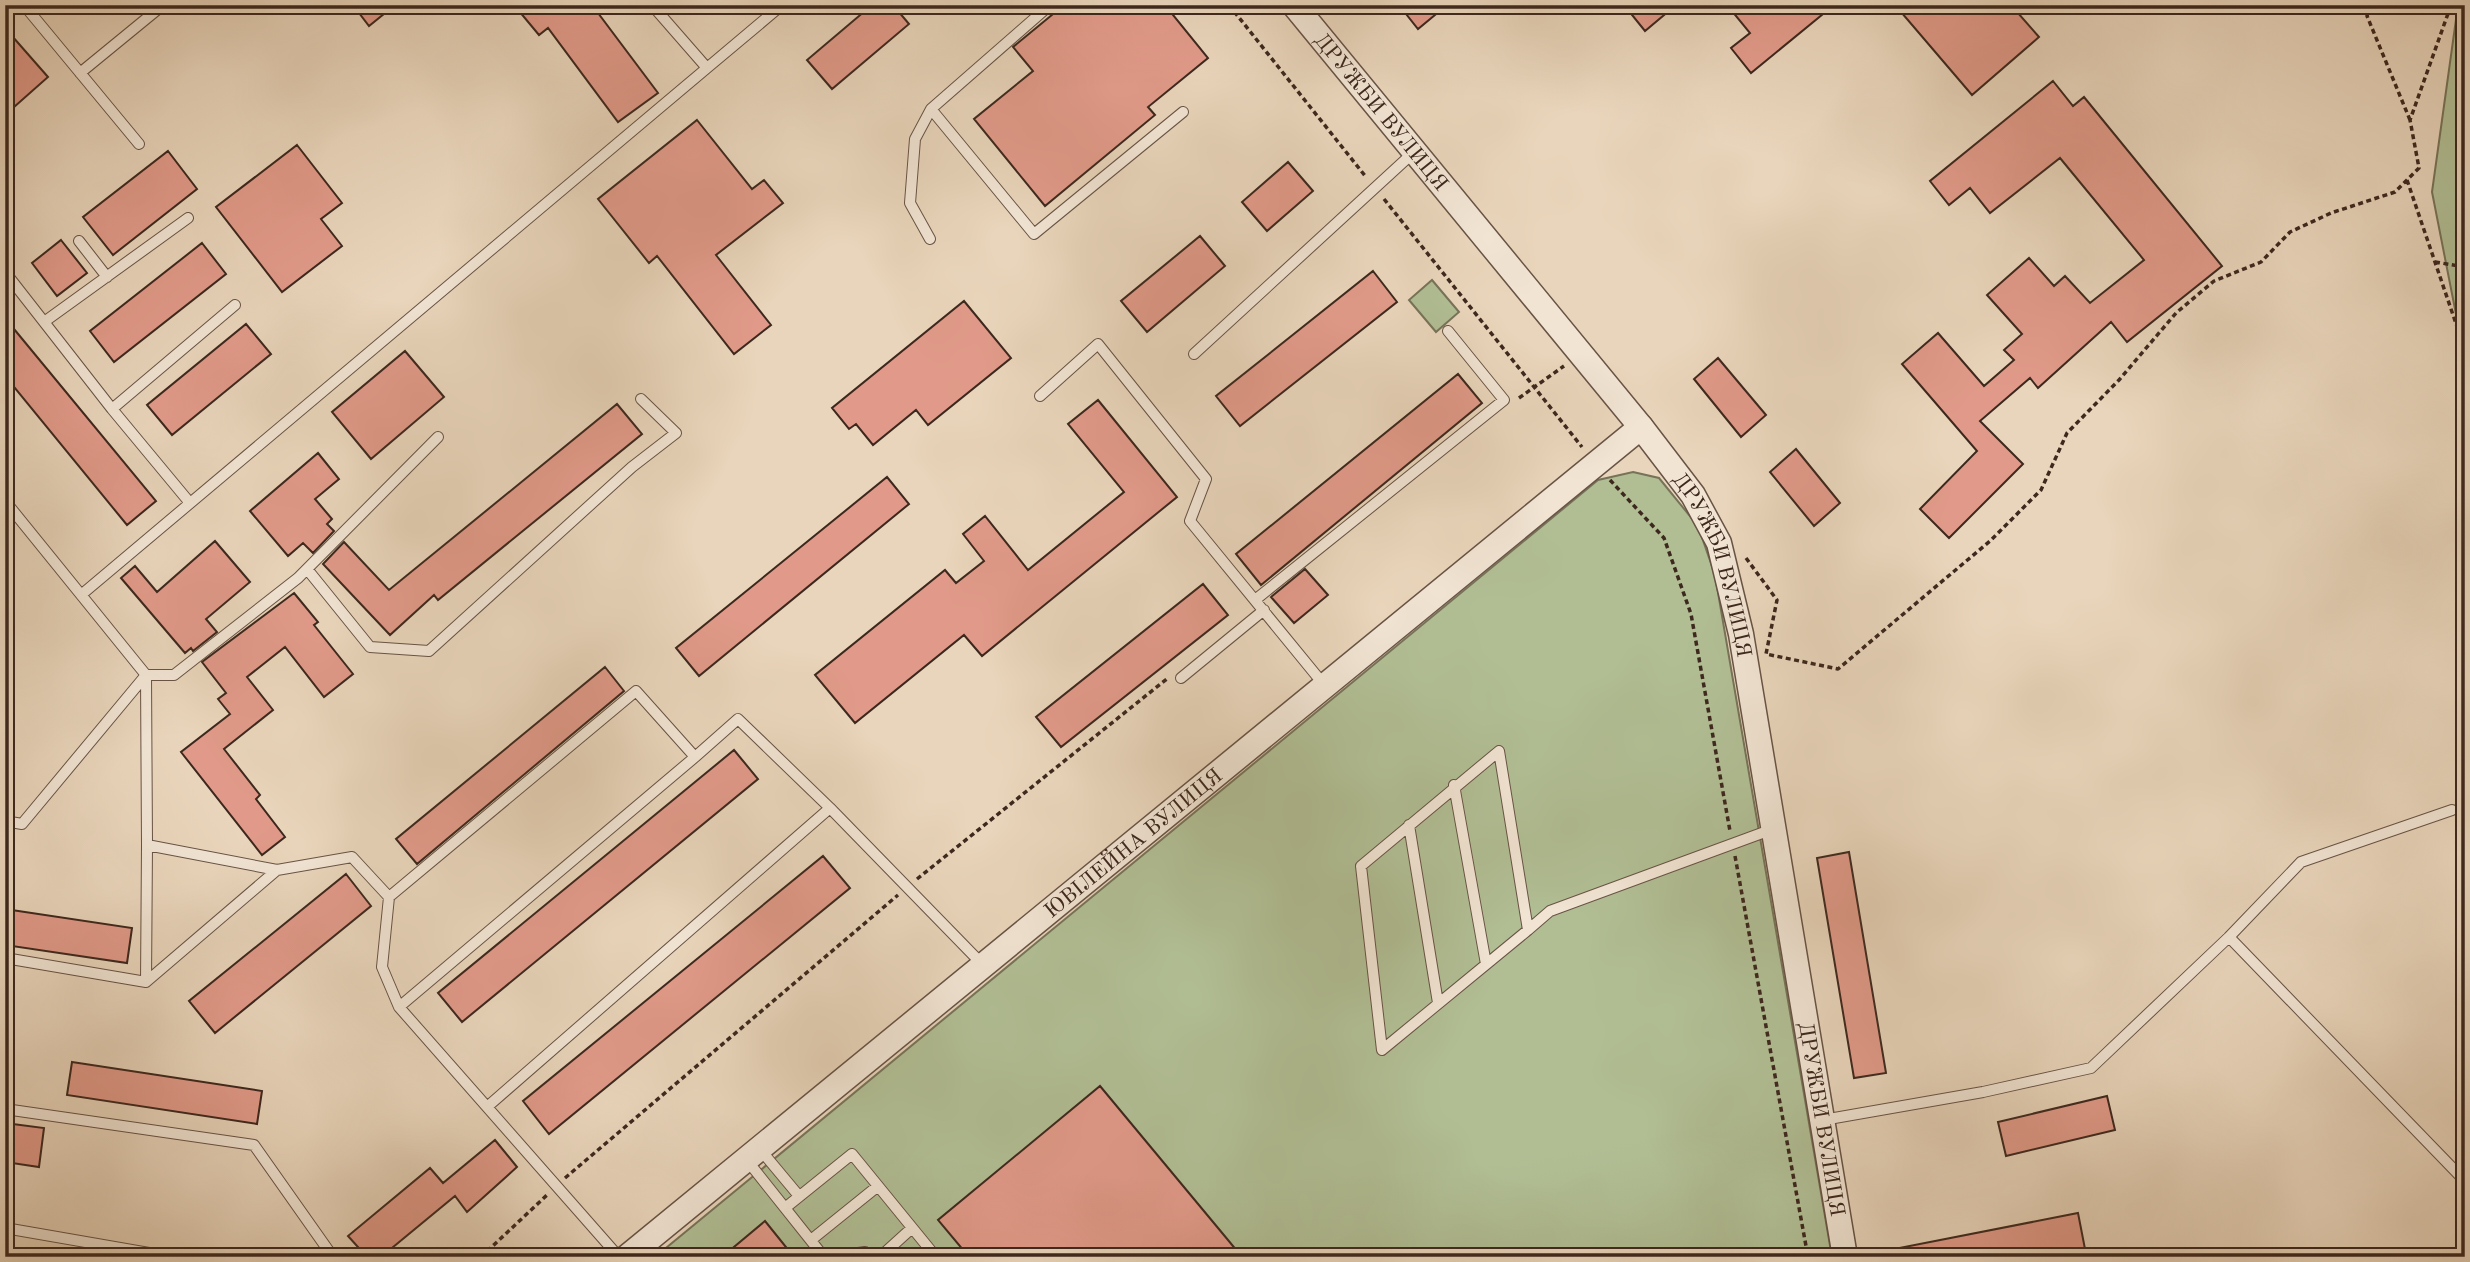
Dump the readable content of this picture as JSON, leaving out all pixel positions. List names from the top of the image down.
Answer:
{
  "streets": {
    "street": ["ДРУЖБИ ВУЛИЦЯ", "ЮВІЛЕЙНА ВУЛИЦЯ"]
  },
  "crossings": [
    ["ДРУЖБИ ВУЛИЦЯ", "ЮВІЛЕЙНА ВУЛИЦЯ"]
  ]
}
